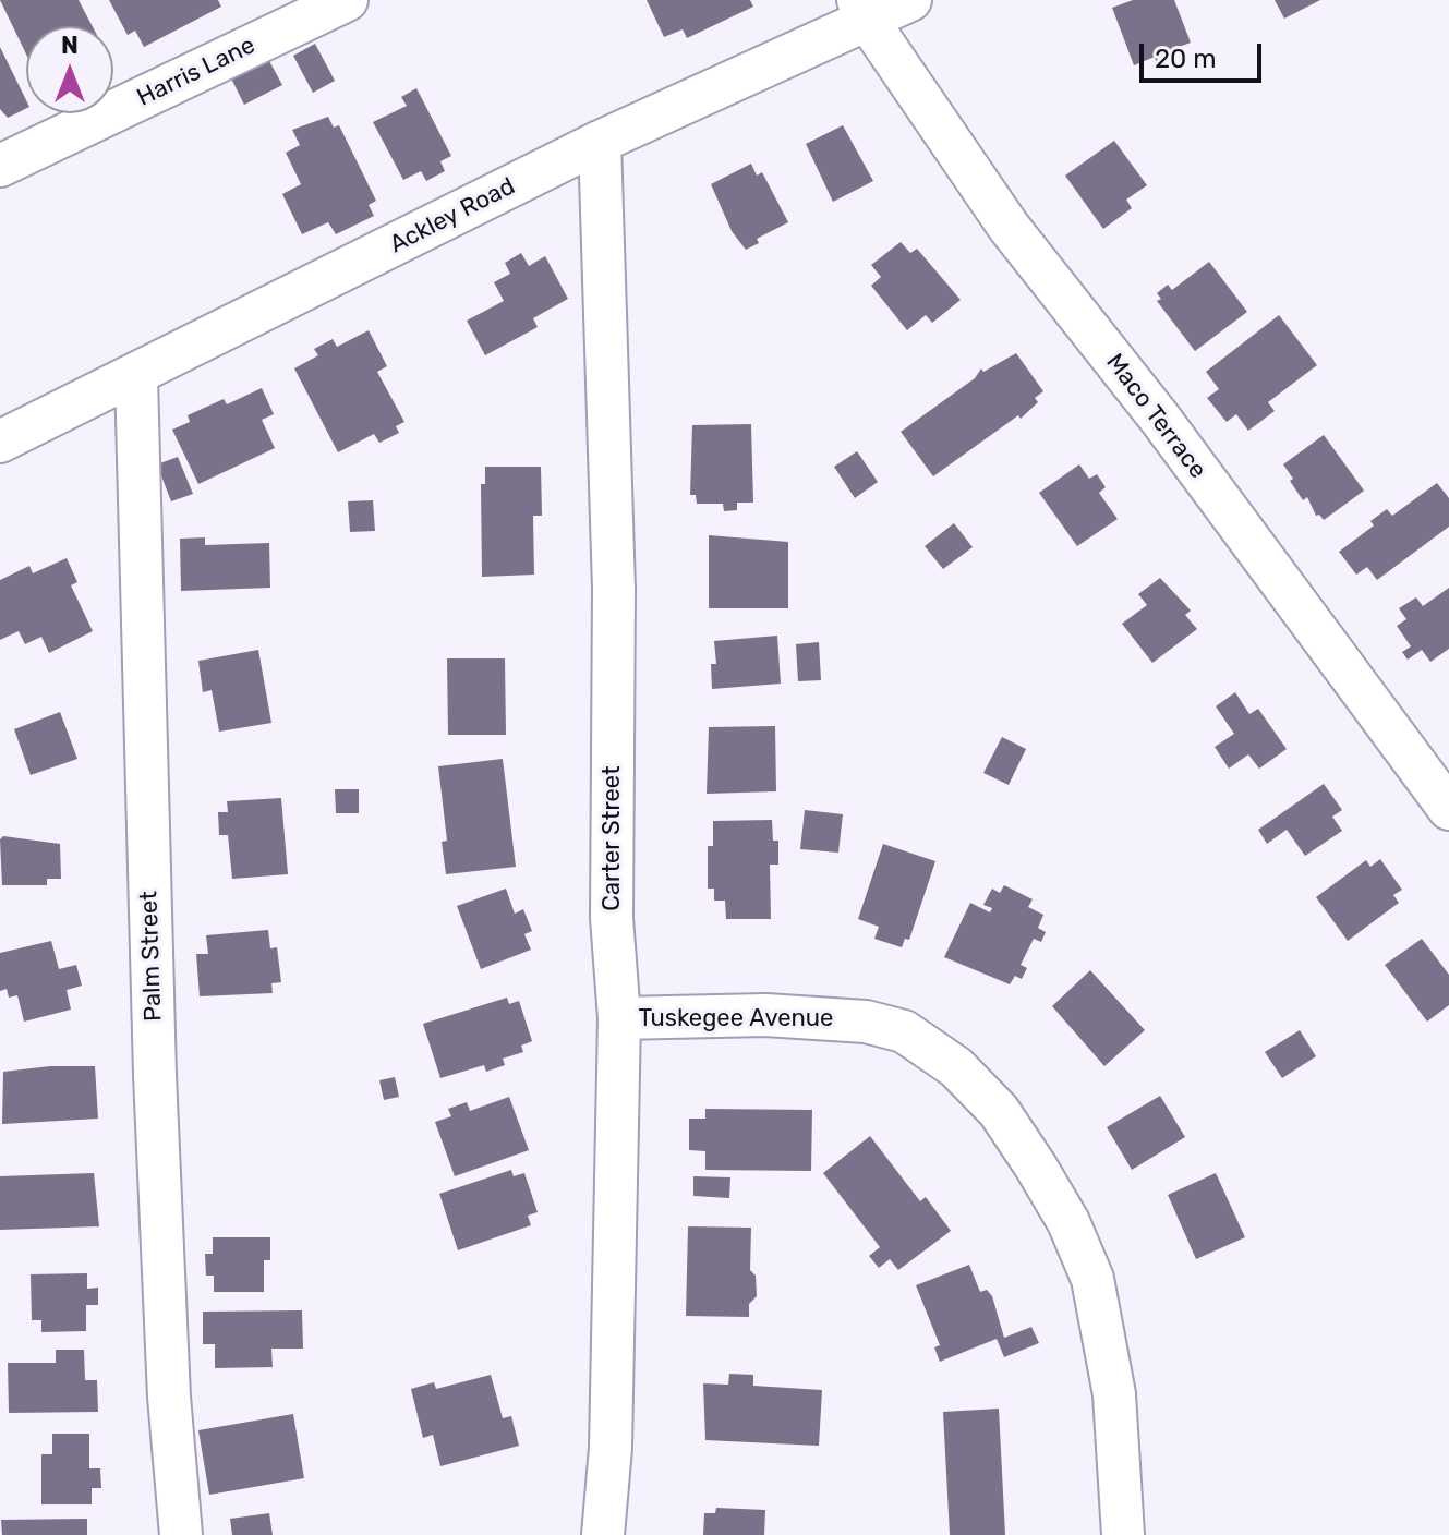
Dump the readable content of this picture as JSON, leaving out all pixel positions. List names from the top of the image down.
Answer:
{
  "streets": {
    "street": [
      "Harris Lane",
      "Ackley Road",
      "Maco Terrace",
      "Carter Street",
      "Palm Street",
      "Tuskegee Avenue"
    ]
  },
  "crossings": [
    ["Ackley Road", "Maco Terrace"],
    ["Ackley Road", "Carter Street"],
    ["Ackley Road", "Palm Street"],
    ["Carter Street", "Tuskegee Avenue"]
  ],
  "scale_bar": "20 m",
  "north": "top"
}
